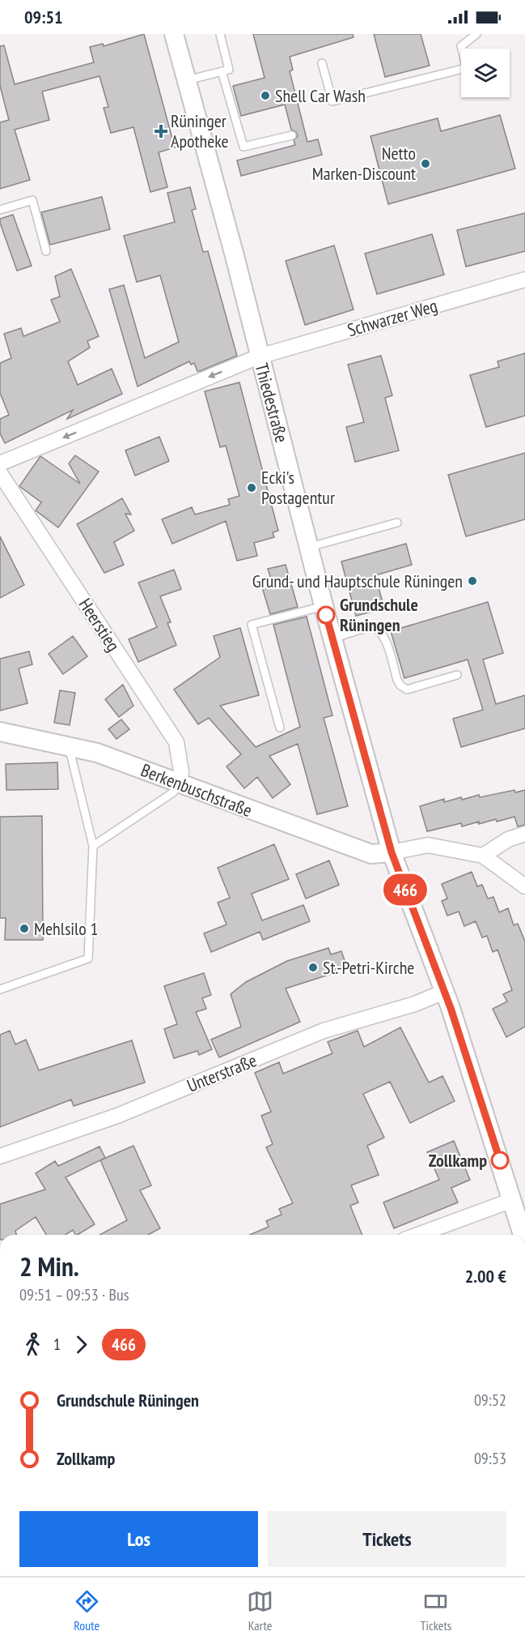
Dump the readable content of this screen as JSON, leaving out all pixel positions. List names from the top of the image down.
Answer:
{
  "streets": {
    "street": [
      "Schwarzer Weg",
      "Thiedestraße",
      "Heerstieg",
      "Berkenbuschstraße",
      "Unterstraße"
    ]
  },
  "crossings": [
    ["Schwarzer Weg", "Thiedestraße"],
    ["Thiedestraße", "Berkenbuschstraße"],
    ["Thiedestraße", "Unterstraße"],
    ["Heerstieg", "Berkenbuschstraße"]
  ],
  "places": {
    "other": [
      "Shell Car Wash",
      "Netto Marken-Discount",
      "Ecki's Postagentur",
      "Grund- und Hauptschule Rüningen",
      "Grundschule Rüningen",
      "Mehlsilo 1",
      "St.-Petri-Kirche",
      "Zollkamp"
    ],
    "health": ["Rüninger Apotheke"]
  },
  "lines": ["bus line 466"],
  "page": {
    "status": "09:51",
    "on_map": "466",
    "heading": ["2 Min.", "09:51 – 09:53 · Bus", "2.00 €"],
    "legs": ["1", "466"],
    "list": [
      {
        "name": "Grundschule Rüningen",
        "value": "09:52"
      },
      {
        "name": "Zollkamp",
        "value": "09:53"
      }
    ],
    "buttons": ["Los", "Tickets"],
    "tabs": ["Route", "Karte", "Tickets"]
  }
}
